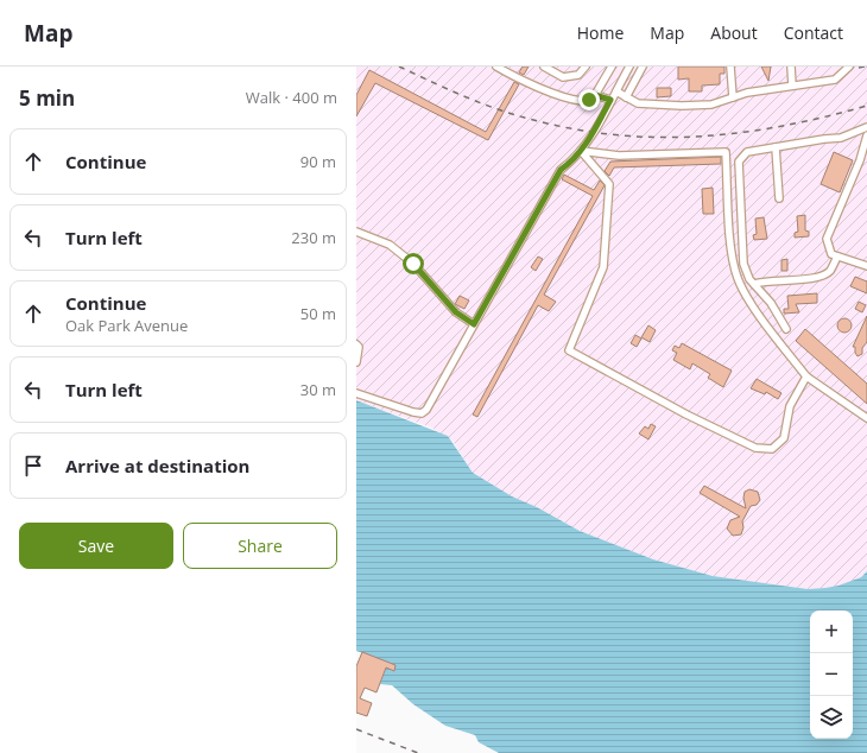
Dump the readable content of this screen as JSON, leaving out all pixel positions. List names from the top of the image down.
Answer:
{
  "page": {
    "header": "Map",
    "nav": [
      "Home",
      "Map",
      "About",
      "Contact"
    ],
    "heading": ["5 min", "Walk · 400 m"],
    "list": [
      ["Continue", "90 m"],
      ["Turn left", "230 m"],
      ["Continue", "Oak Park Avenue", "50 m"],
      ["Turn left", "30 m"],
      "Arrive at destination"
    ],
    "buttons": ["Save", "Share"],
    "map_buttons": ["+", "−"]
  }
}
